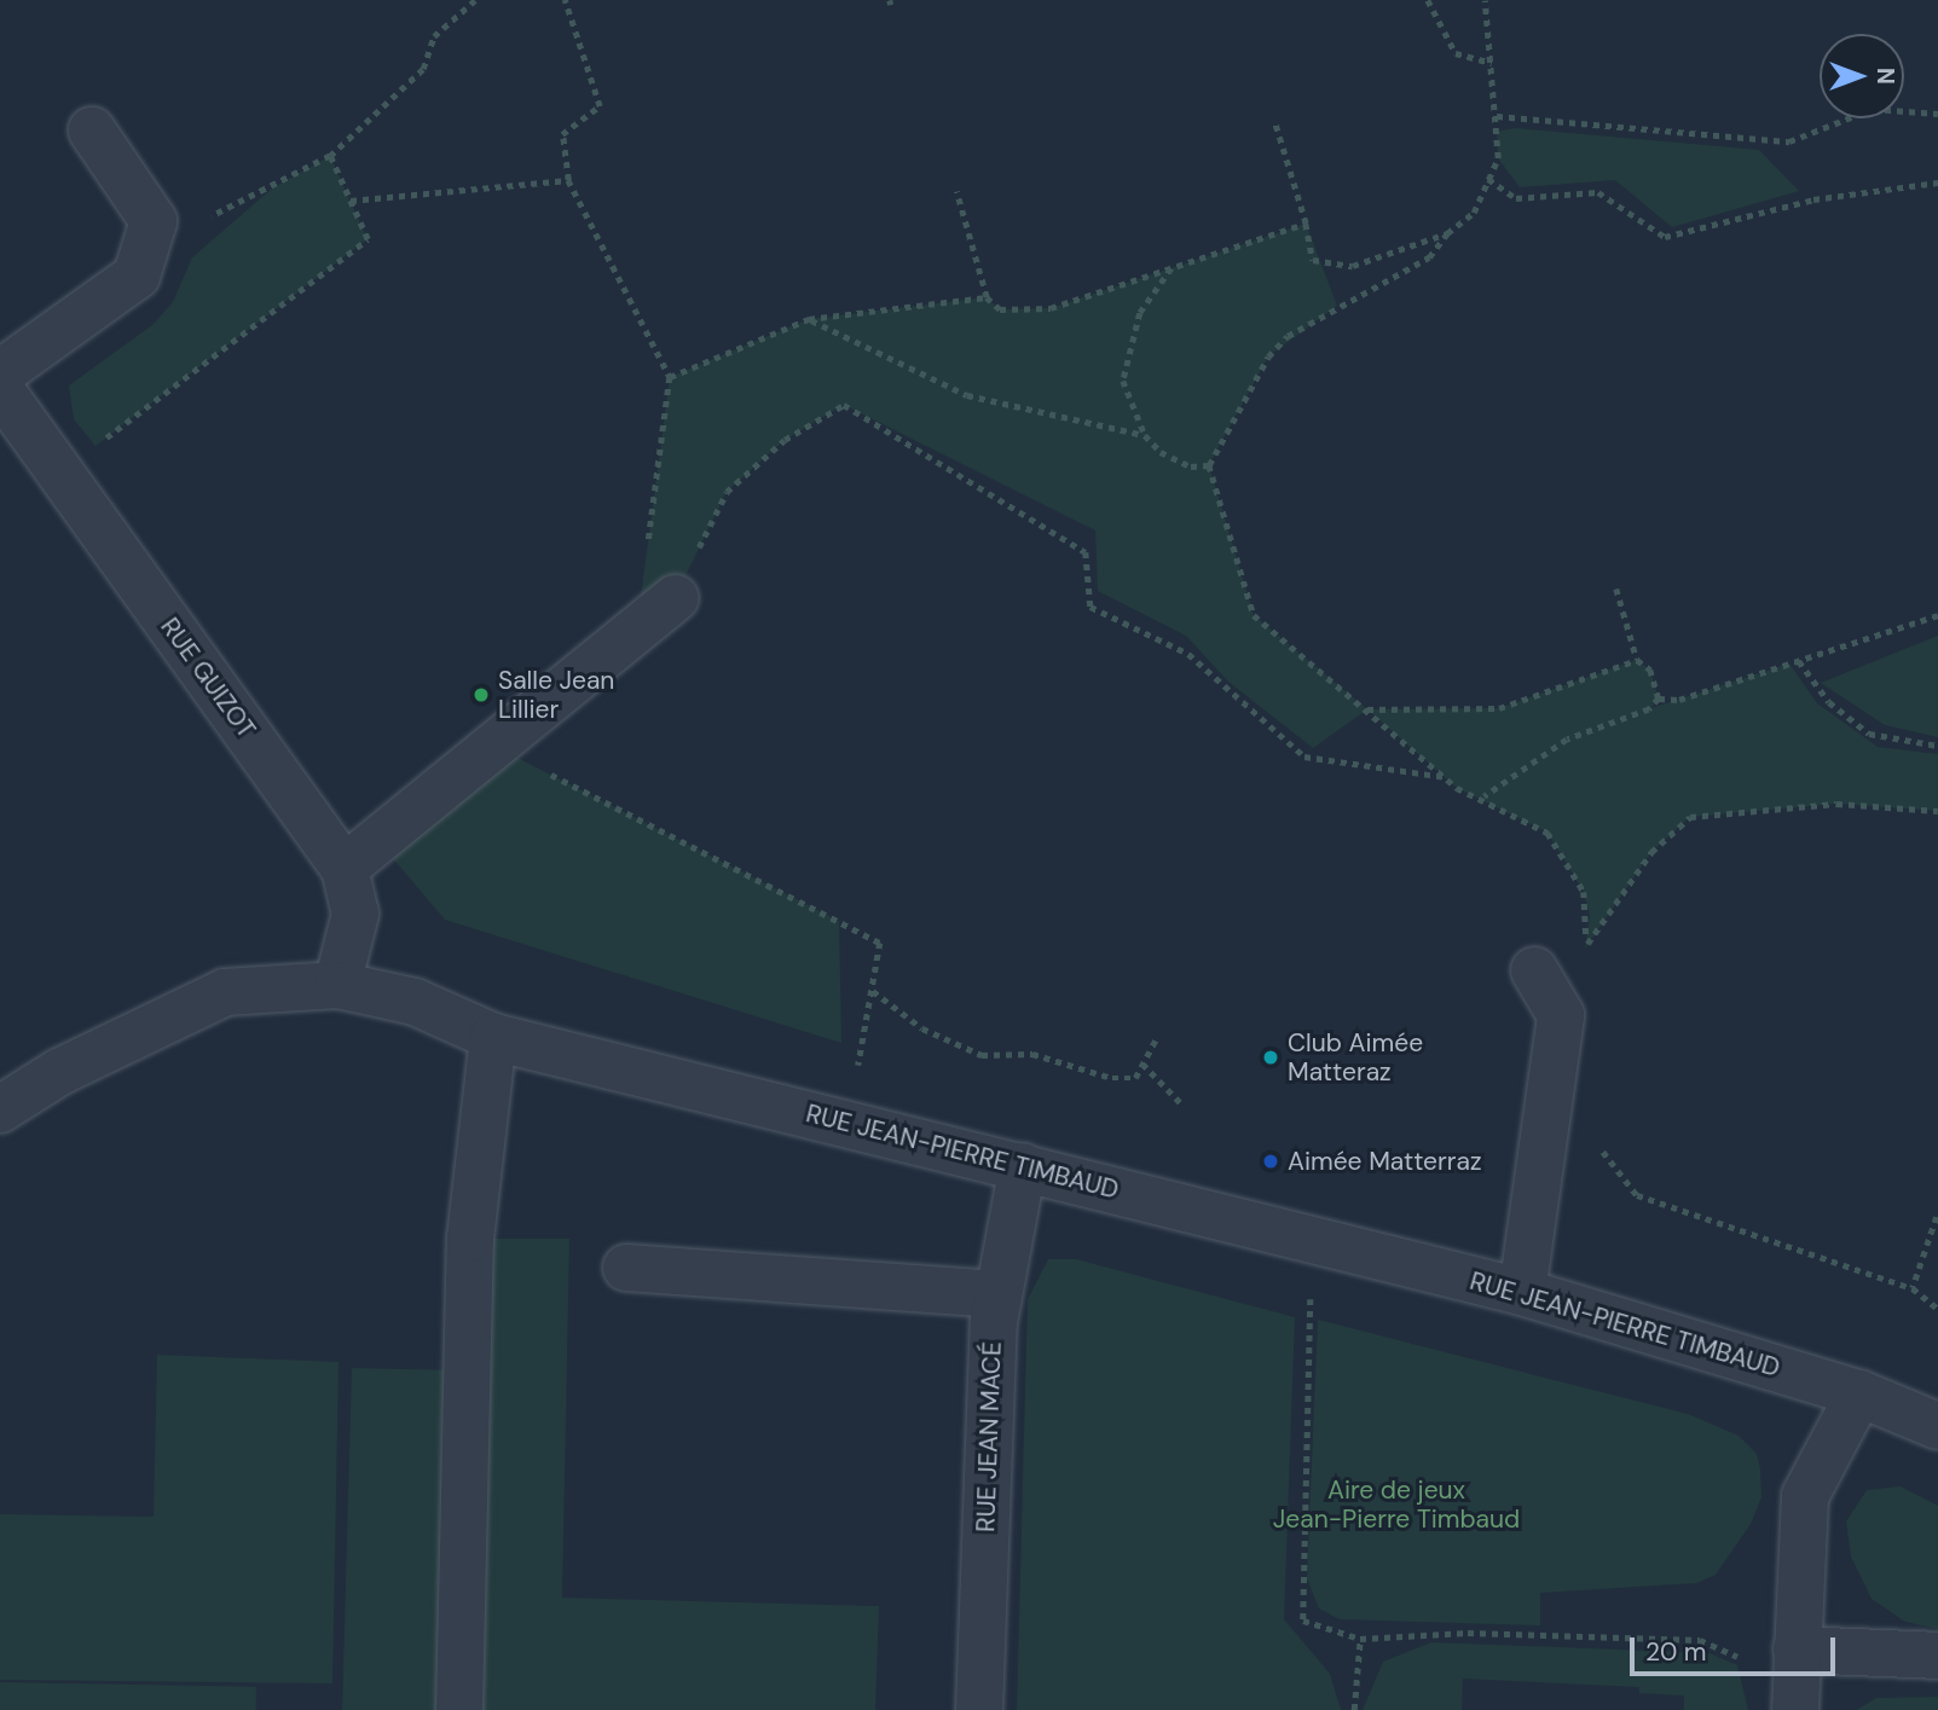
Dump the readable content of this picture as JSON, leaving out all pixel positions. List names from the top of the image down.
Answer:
{
  "streets": {
    "street": ["RUE GUIZOT", "RUE JEAN-PIERRE TIMBAUD", "RUE JEAN MACÉ"]
  },
  "crossings": [
    ["RUE GUIZOT", "RUE JEAN-PIERRE TIMBAUD"],
    ["RUE JEAN-PIERRE TIMBAUD", "RUE JEAN MACÉ"]
  ],
  "parks": ["Aire de jeux Jean-Pierre Timbaud"],
  "places": ["Salle Jean Lillier", "Club Aimée Matteraz", "Aimée Matterraz"],
  "scale_bar": "20 m",
  "north": "right"
}
